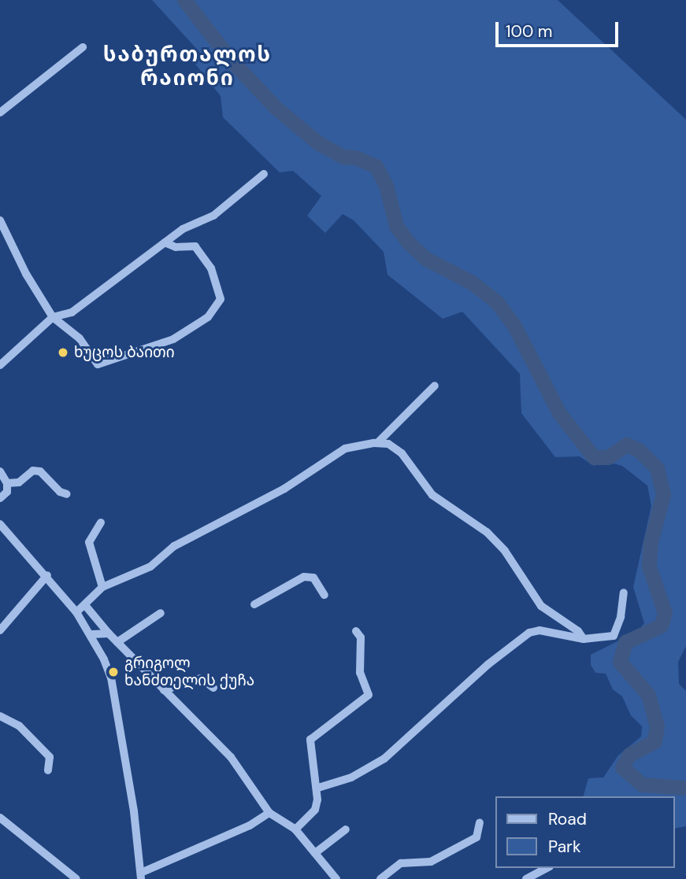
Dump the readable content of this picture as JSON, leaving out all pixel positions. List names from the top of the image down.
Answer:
{
  "districts": ["საბურთალოს რაიონი"],
  "places": ["ხუცოს ბაითი", "გრიგოლ ხანძთელის ქუჩა"],
  "legend": ["Road", "Park"],
  "scale_bar": "100 m"
}
